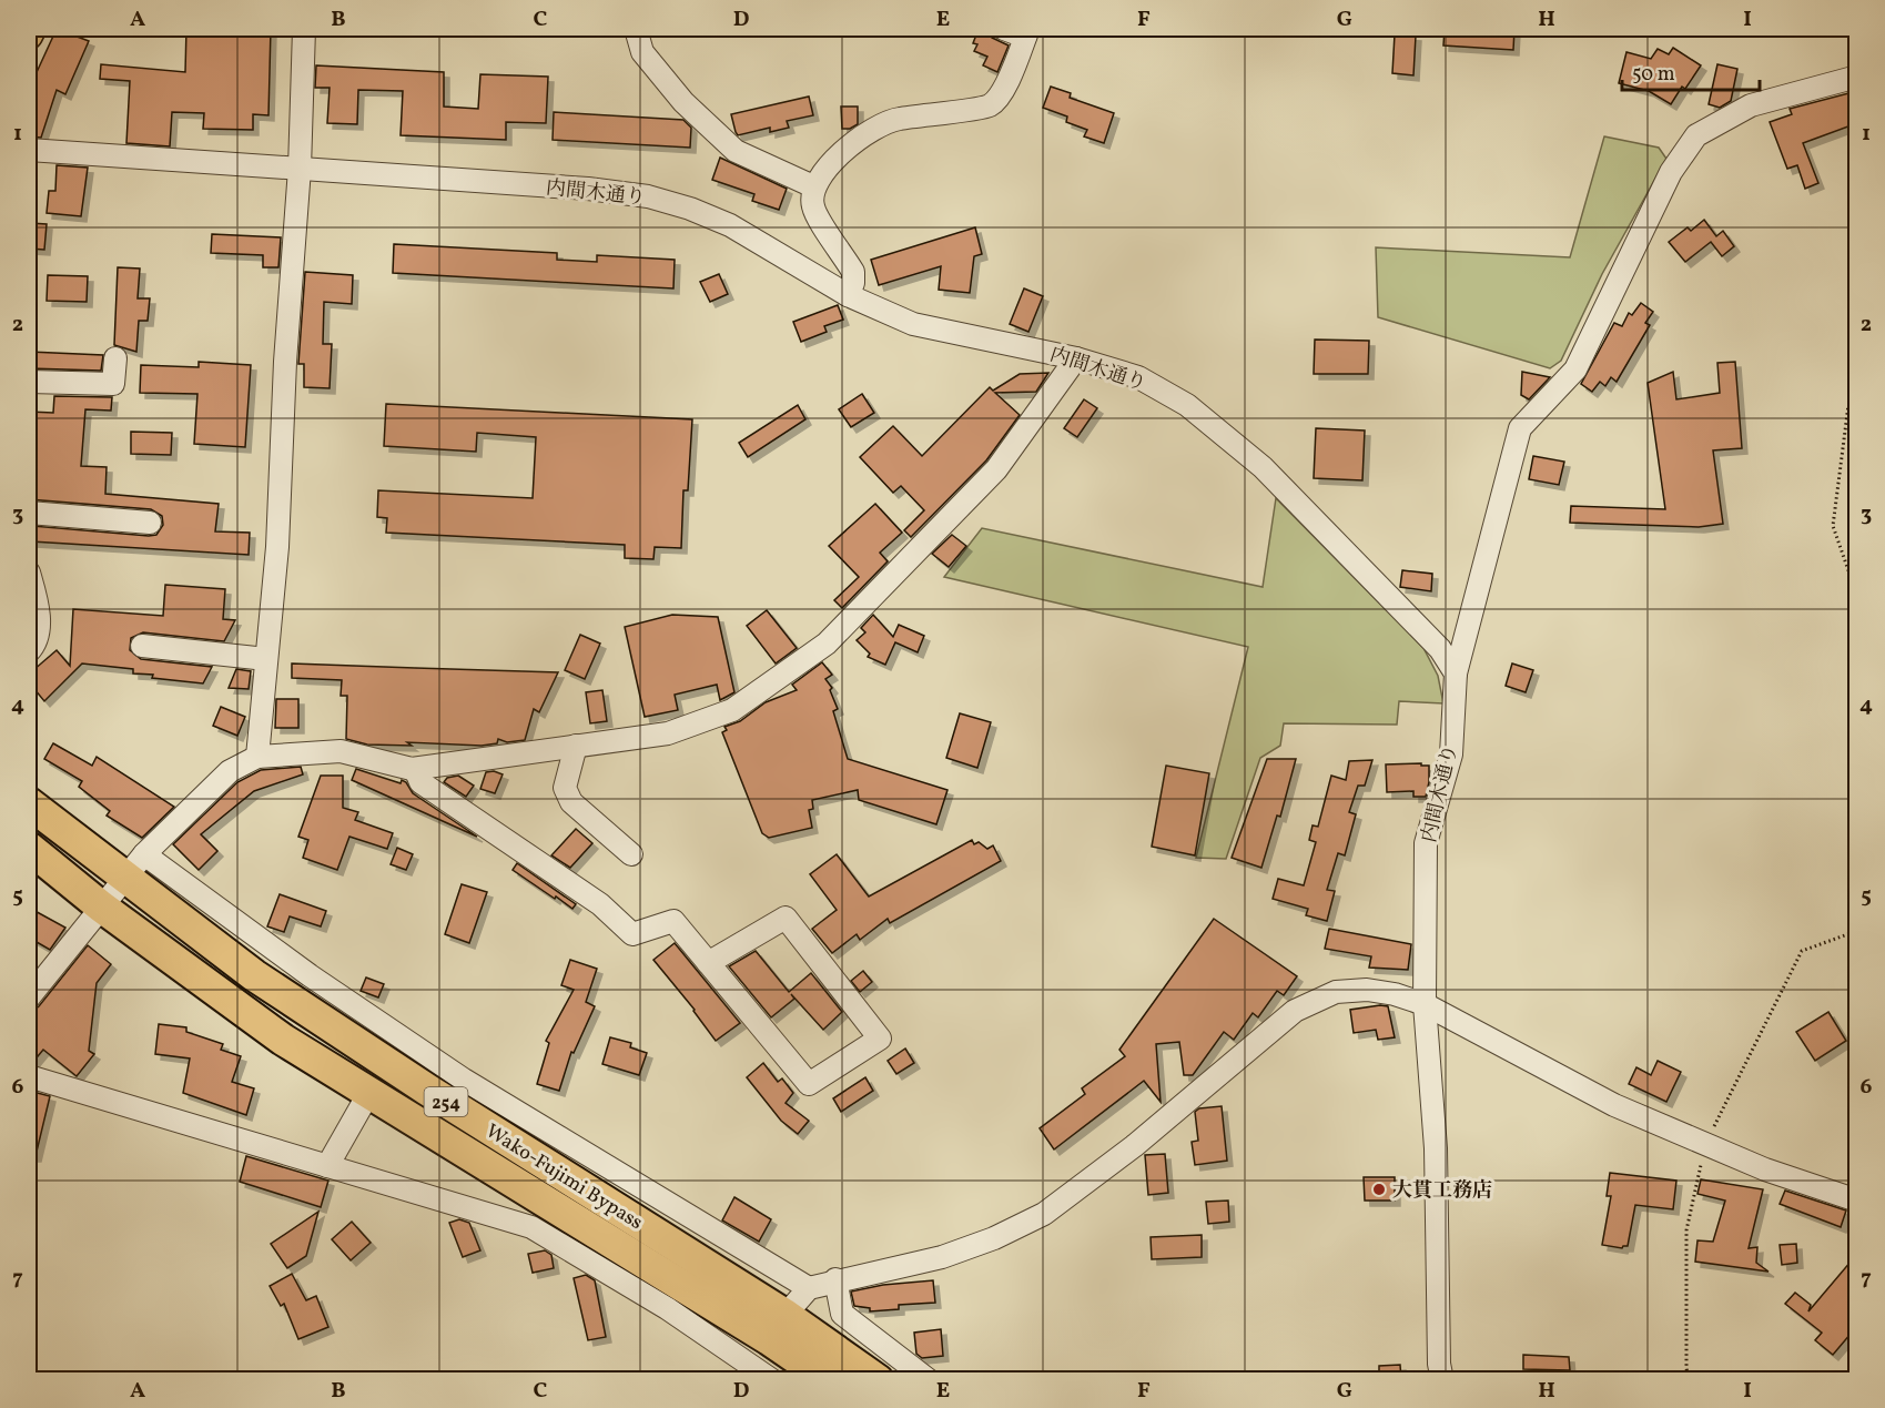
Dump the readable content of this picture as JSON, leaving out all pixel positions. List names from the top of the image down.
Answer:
{
  "streets": {
    "highway": ["254", "Wako-Fujimi Bypass"],
    "street": ["内間木通り"]
  },
  "places": ["大貫工務店"],
  "scale_bar": "50 m",
  "grid": {
    "columns": [
      "A",
      "B",
      "C",
      "D",
      "E",
      "F",
      "G",
      "H",
      "I"
    ],
    "rows": [
      "1",
      "2",
      "3",
      "4",
      "5",
      "6",
      "7"
    ]
  }
}
